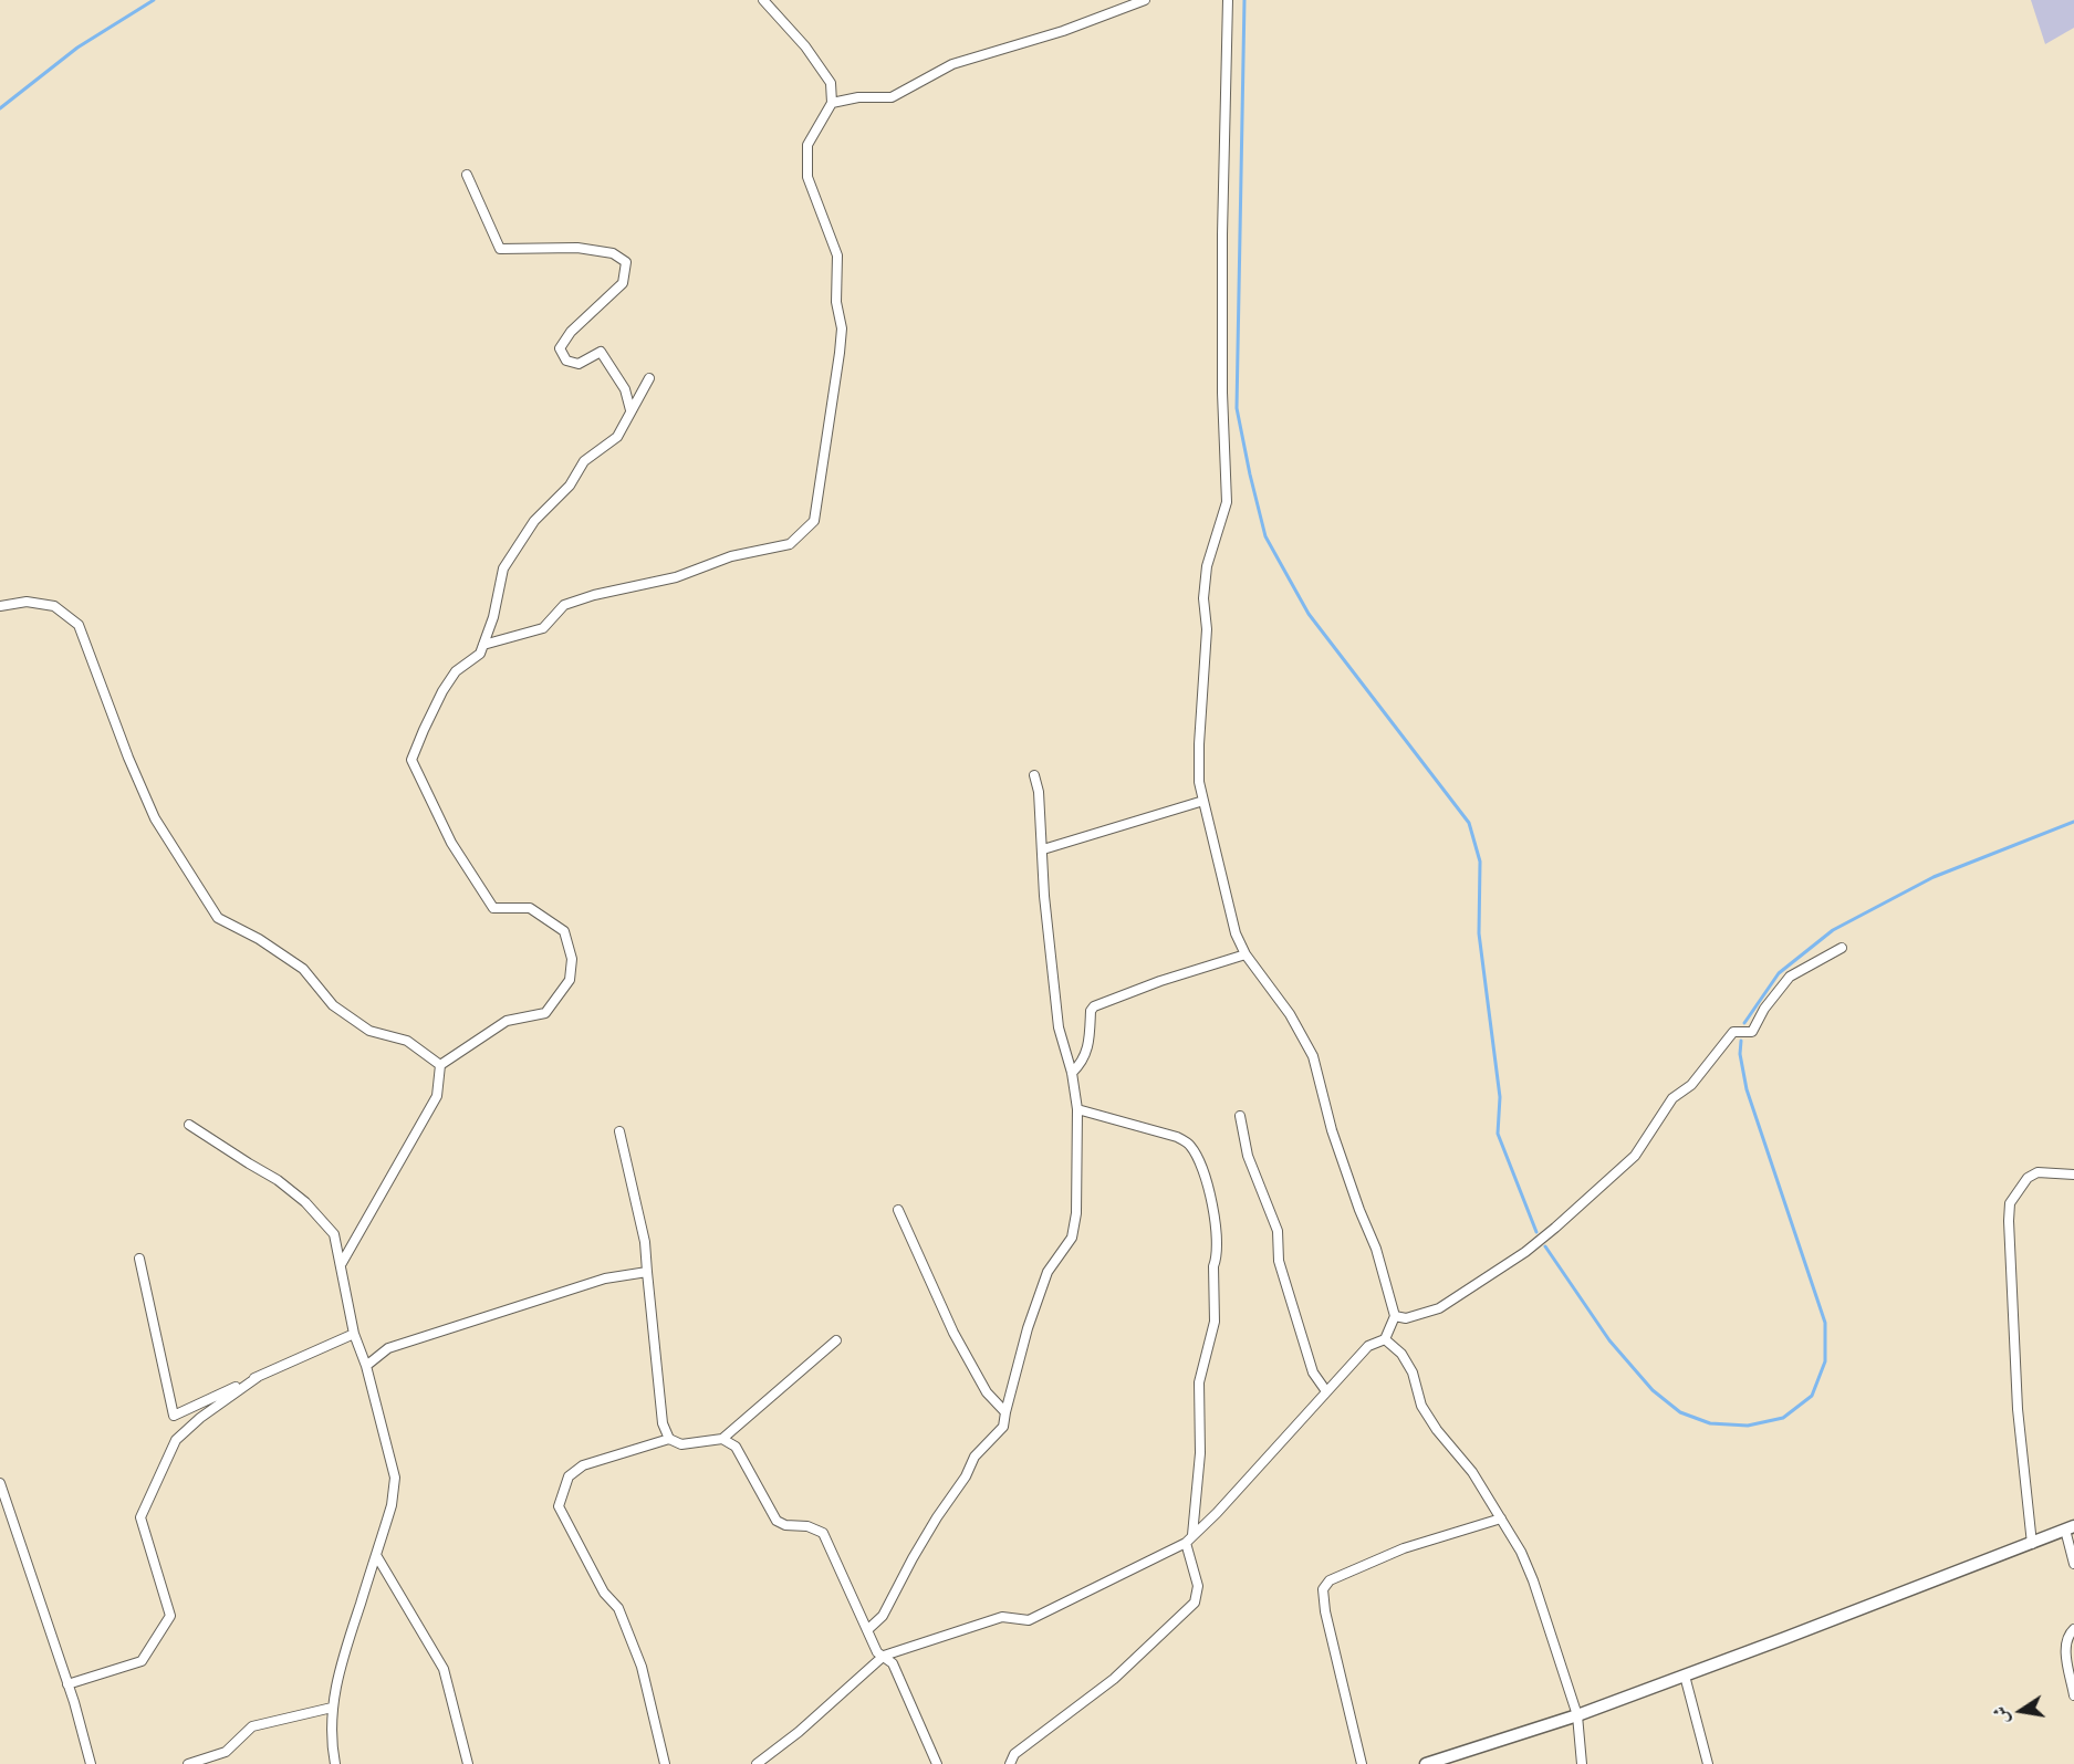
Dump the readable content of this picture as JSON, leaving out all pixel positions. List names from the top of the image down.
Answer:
{
  "north": "left"
}
